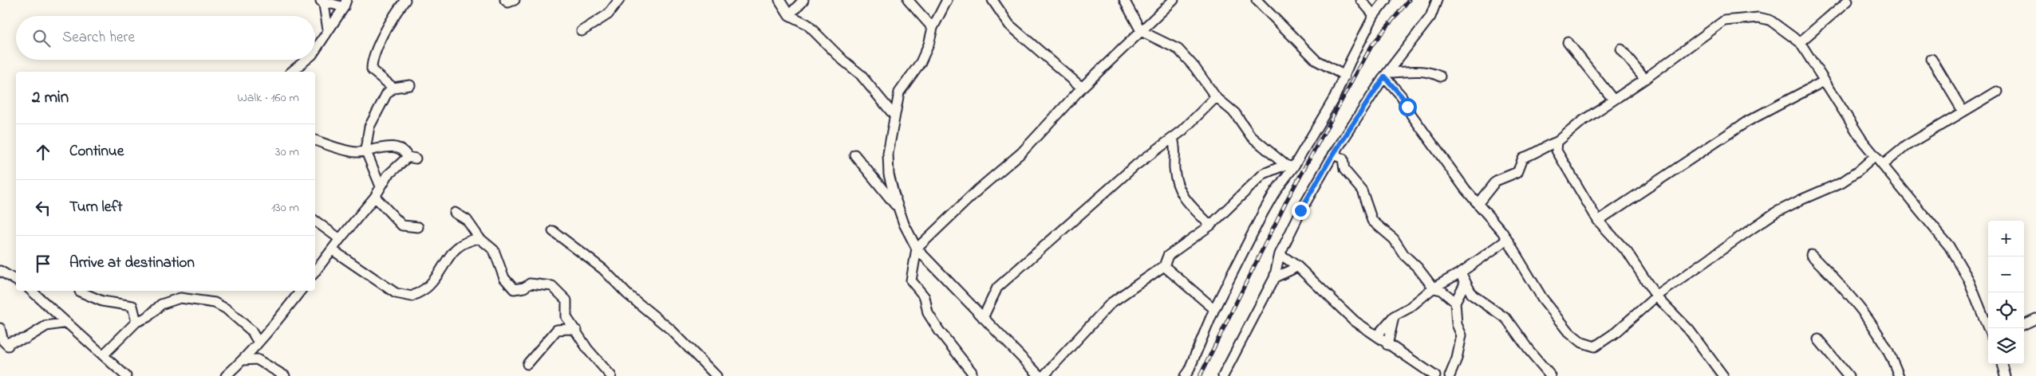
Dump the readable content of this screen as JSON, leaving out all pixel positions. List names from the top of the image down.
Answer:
{
  "page": {
    "search": "Search here",
    "heading": ["2 min", "Walk · 160 m"],
    "list": [
      ["Continue", "30 m"],
      ["Turn left", "130 m"],
      "Arrive at destination"
    ],
    "map_buttons": ["+", "−"]
  }
}
